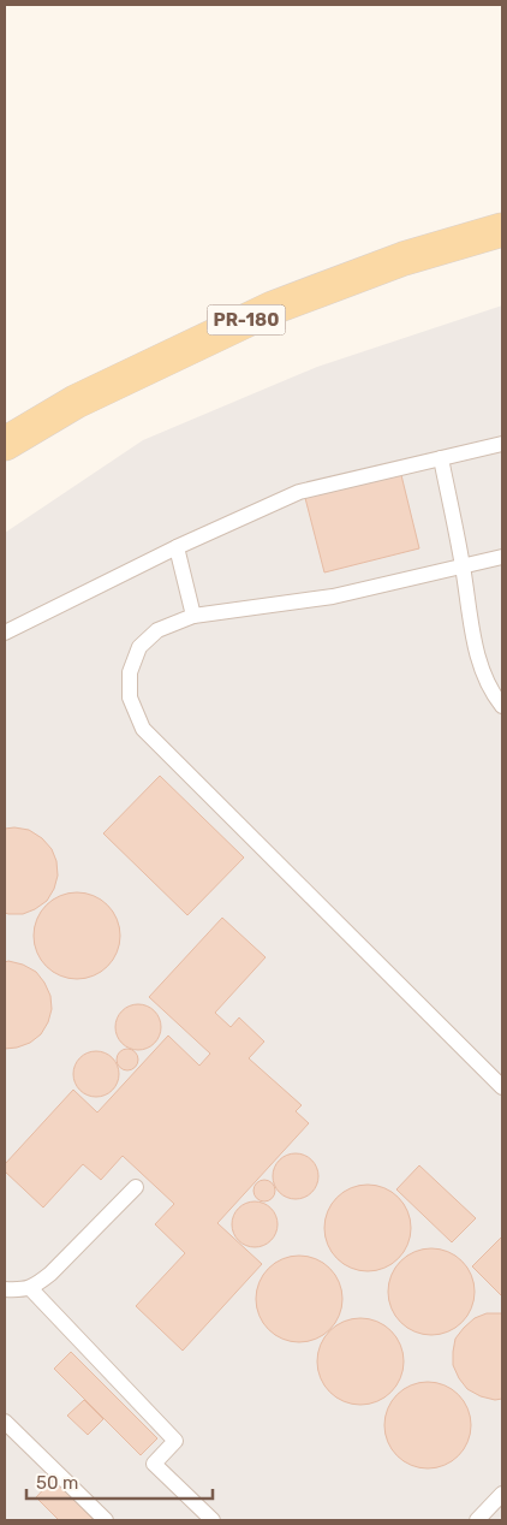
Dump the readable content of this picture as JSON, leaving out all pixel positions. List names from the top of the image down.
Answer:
{
  "streets": {
    "main road": ["PR-180"]
  },
  "scale_bar": "50 m"
}
